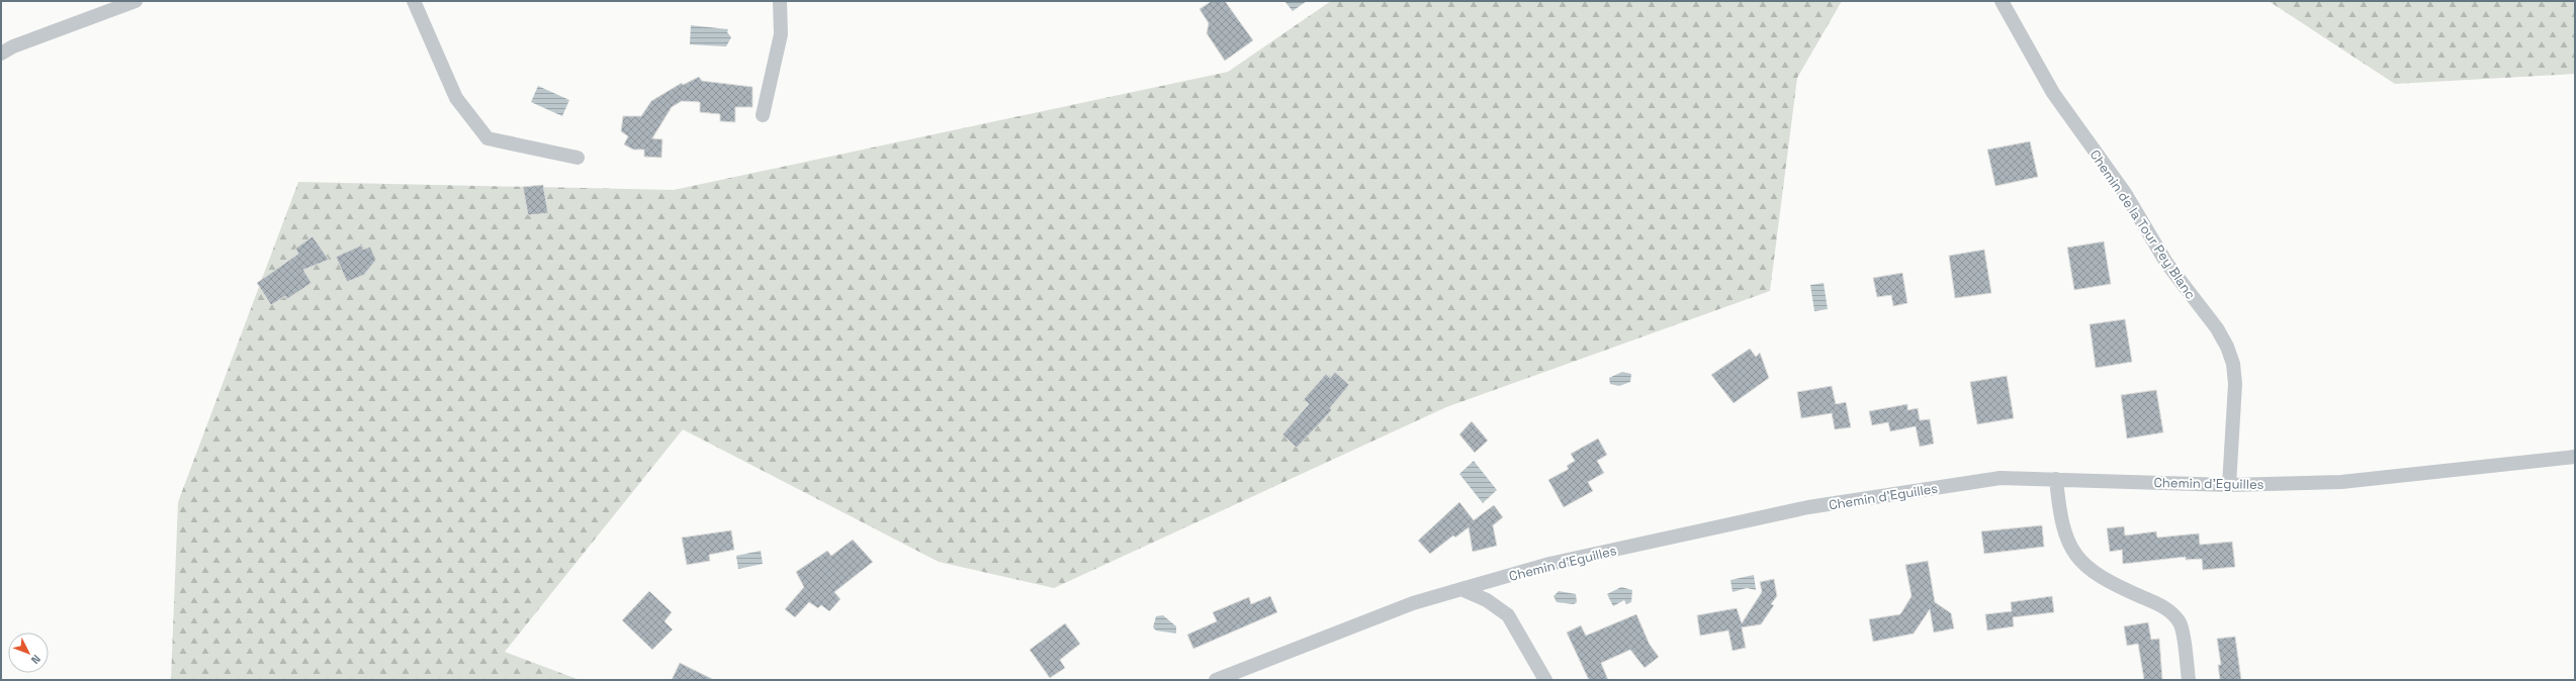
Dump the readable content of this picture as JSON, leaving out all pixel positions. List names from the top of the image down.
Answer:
{
  "streets": {
    "street": ["Chemin de la Tour Pey Blanc", "Chemin d'Eguilles"]
  },
  "crossings": [
    ["Chemin de la Tour Pey Blanc", "Chemin d'Eguilles"]
  ],
  "north": "bottom right"
}
